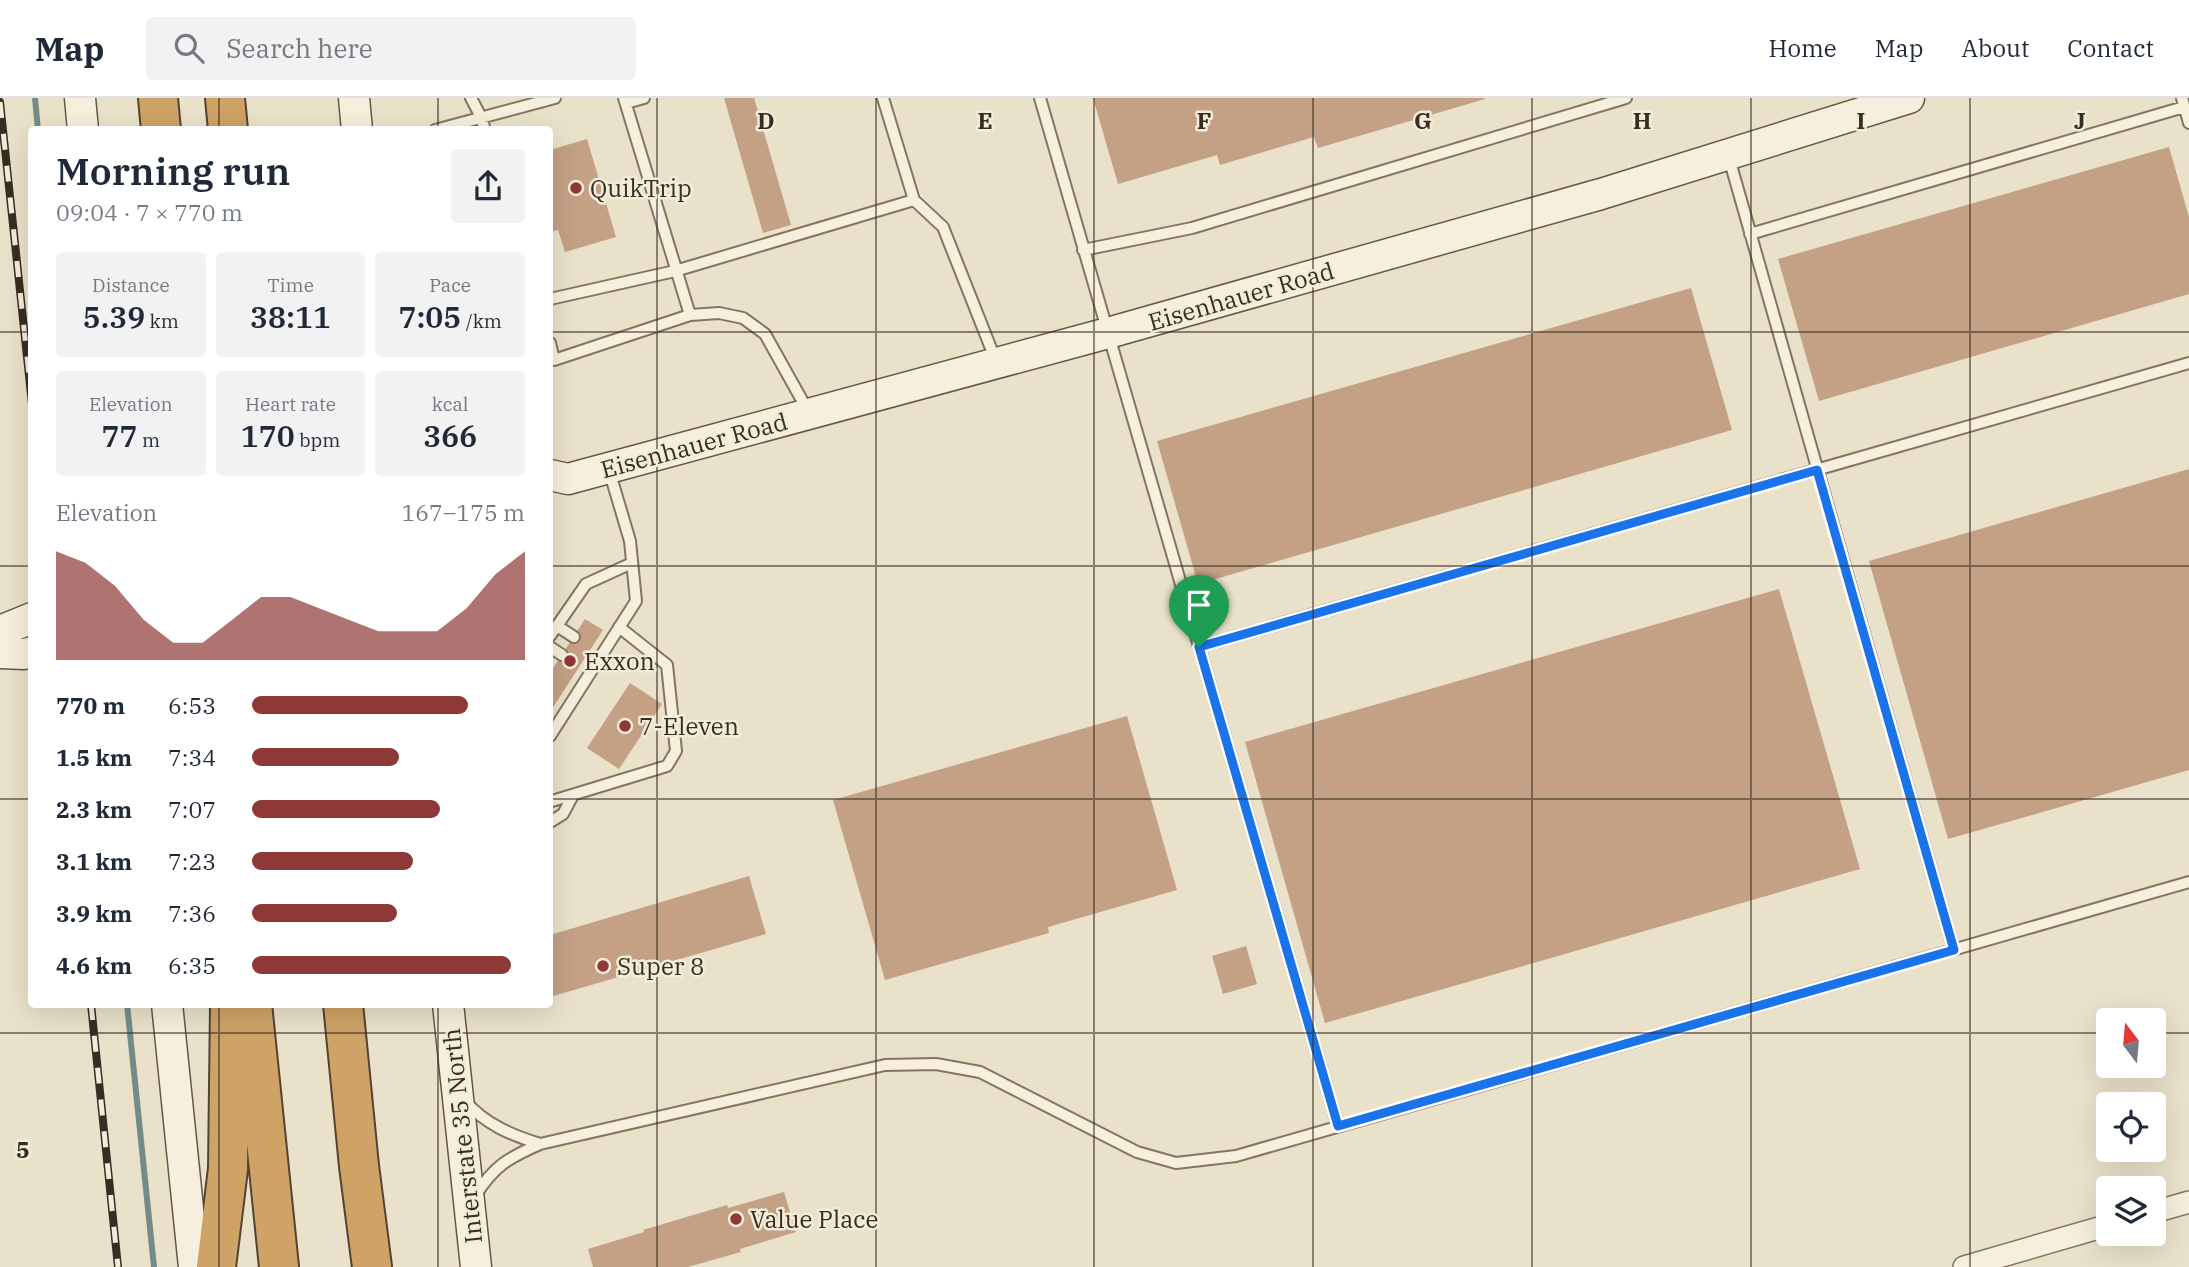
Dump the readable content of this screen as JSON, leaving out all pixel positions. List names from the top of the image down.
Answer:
{
  "streets": {
    "main road": ["Eisenhauer Road", "Interstate 35 North"]
  },
  "places": [
    "QuikTrip",
    "Exxon",
    "7-Eleven",
    "Super 8",
    "Value Place"
  ],
  "north": "top",
  "page": {
    "header": "Map",
    "search": "Search here",
    "nav": [
      "Home",
      "Map",
      "About",
      "Contact"
    ],
    "heading": ["Morning run", "09:04 · 7 × 770 m"],
    "stats": [
      ["Distance", "5.39 km"],
      ["Time", "38:11"],
      ["Pace", "7:05 /km"],
      ["Elevation", "77 m"],
      ["Heart rate", "170 bpm"],
      ["kcal", "366"]
    ],
    "chart": ["Elevation", "167–175 m"],
    "list": [
      {
        "name": "770 m",
        "note": "6:53"
      },
      {
        "name": "1.5 km",
        "note": "7:34"
      },
      {
        "name": "2.3 km",
        "note": "7:07"
      },
      {
        "name": "3.1 km",
        "note": "7:23"
      },
      {
        "name": "3.9 km",
        "note": "7:36"
      },
      {
        "name": "4.6 km",
        "note": "6:35"
      }
    ]
  },
  "grid": {
    "columns": [
      "D",
      "E",
      "F",
      "G",
      "H",
      "I",
      "J"
    ],
    "rows": ["5"]
  }
}
